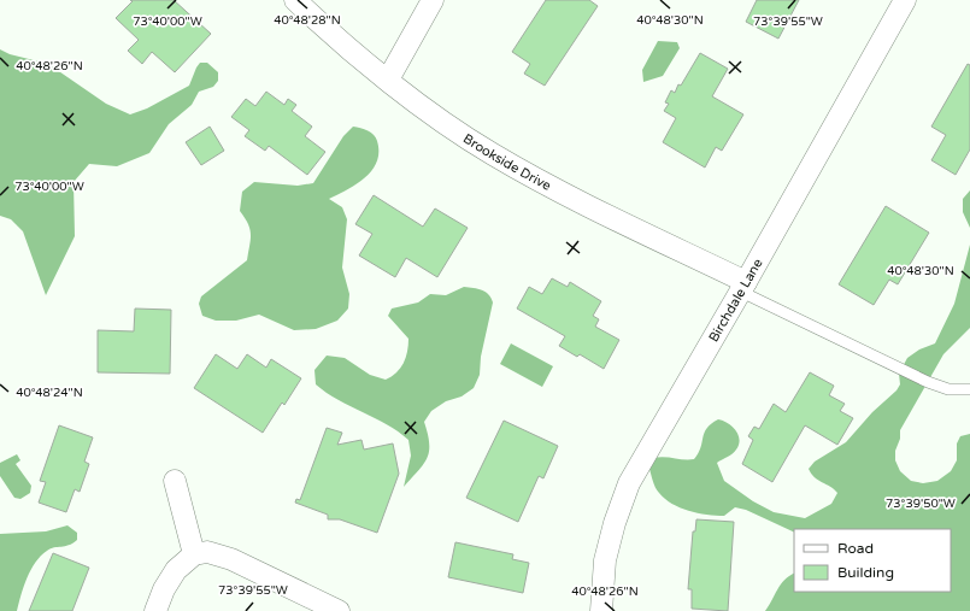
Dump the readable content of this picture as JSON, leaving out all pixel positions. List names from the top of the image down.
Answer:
{
  "streets": {
    "street": ["Brookside Drive", "Birchdale Lane"]
  },
  "crossings": [
    ["Brookside Drive", "Birchdale Lane"]
  ],
  "legend": ["Road", "Building"],
  "coordinates": [
    "40°48'28\"N",
    "40°48'30\"N",
    "73°40'00\"W",
    "73°39'55\"W",
    "40°48'26\"N",
    "40°48'24\"N",
    "73°39'50\"W"
  ]
}
